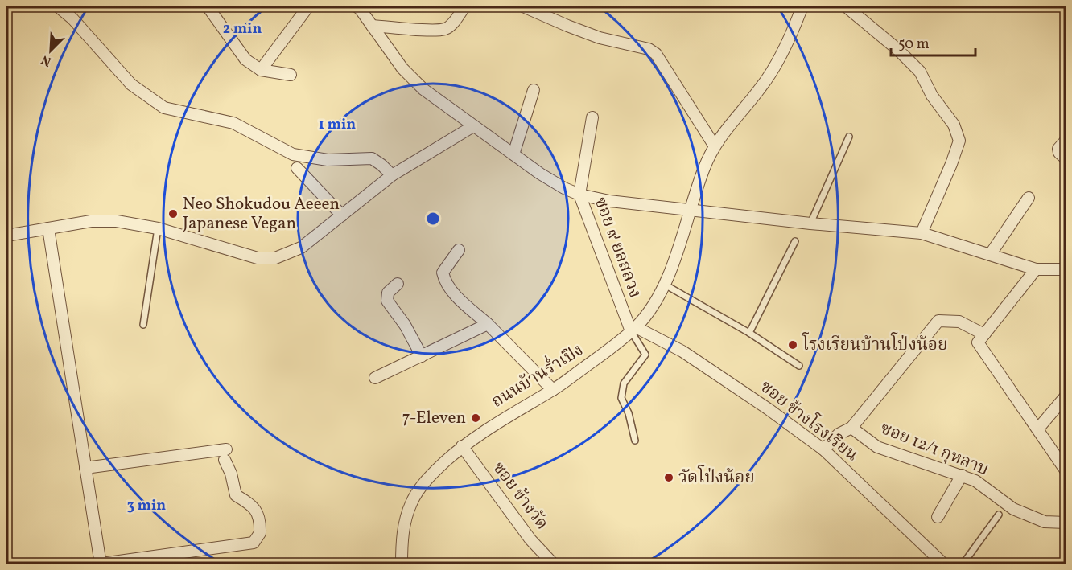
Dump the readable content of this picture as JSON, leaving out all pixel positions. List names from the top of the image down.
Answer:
{
  "streets": {
    "street": [
      "ซอย ๙ ยลสลวง",
      "ถนนบ้านร่ำเปิง",
      "ซอย ข้างโรงเรียน",
      "ซอย 12/1 กุหลาบ",
      "ซอย ข้างวัด"
    ]
  },
  "crossings": [
    ["ซอย ๙ ยลสลวง", "ถนนบ้านร่ำเปิง"],
    ["ซอย ๙ ยลสลวง", "ซอย ข้างโรงเรียน"],
    ["ถนนบ้านร่ำเปิง", "ซอย ข้างโรงเรียน"],
    ["ถนนบ้านร่ำเปิง", "ซอย ข้างวัด"]
  ],
  "places": [
    "Neo Shokudou Aeeen Japanese Vegan",
    "โรงเรียนบ้านโป่งน้อย",
    "7-Eleven",
    "วัดโป่งน้อย"
  ],
  "scale_bar": "50 m",
  "north": "bottom left",
  "rings": ["2 min", "1 min", "3 min"]
}
